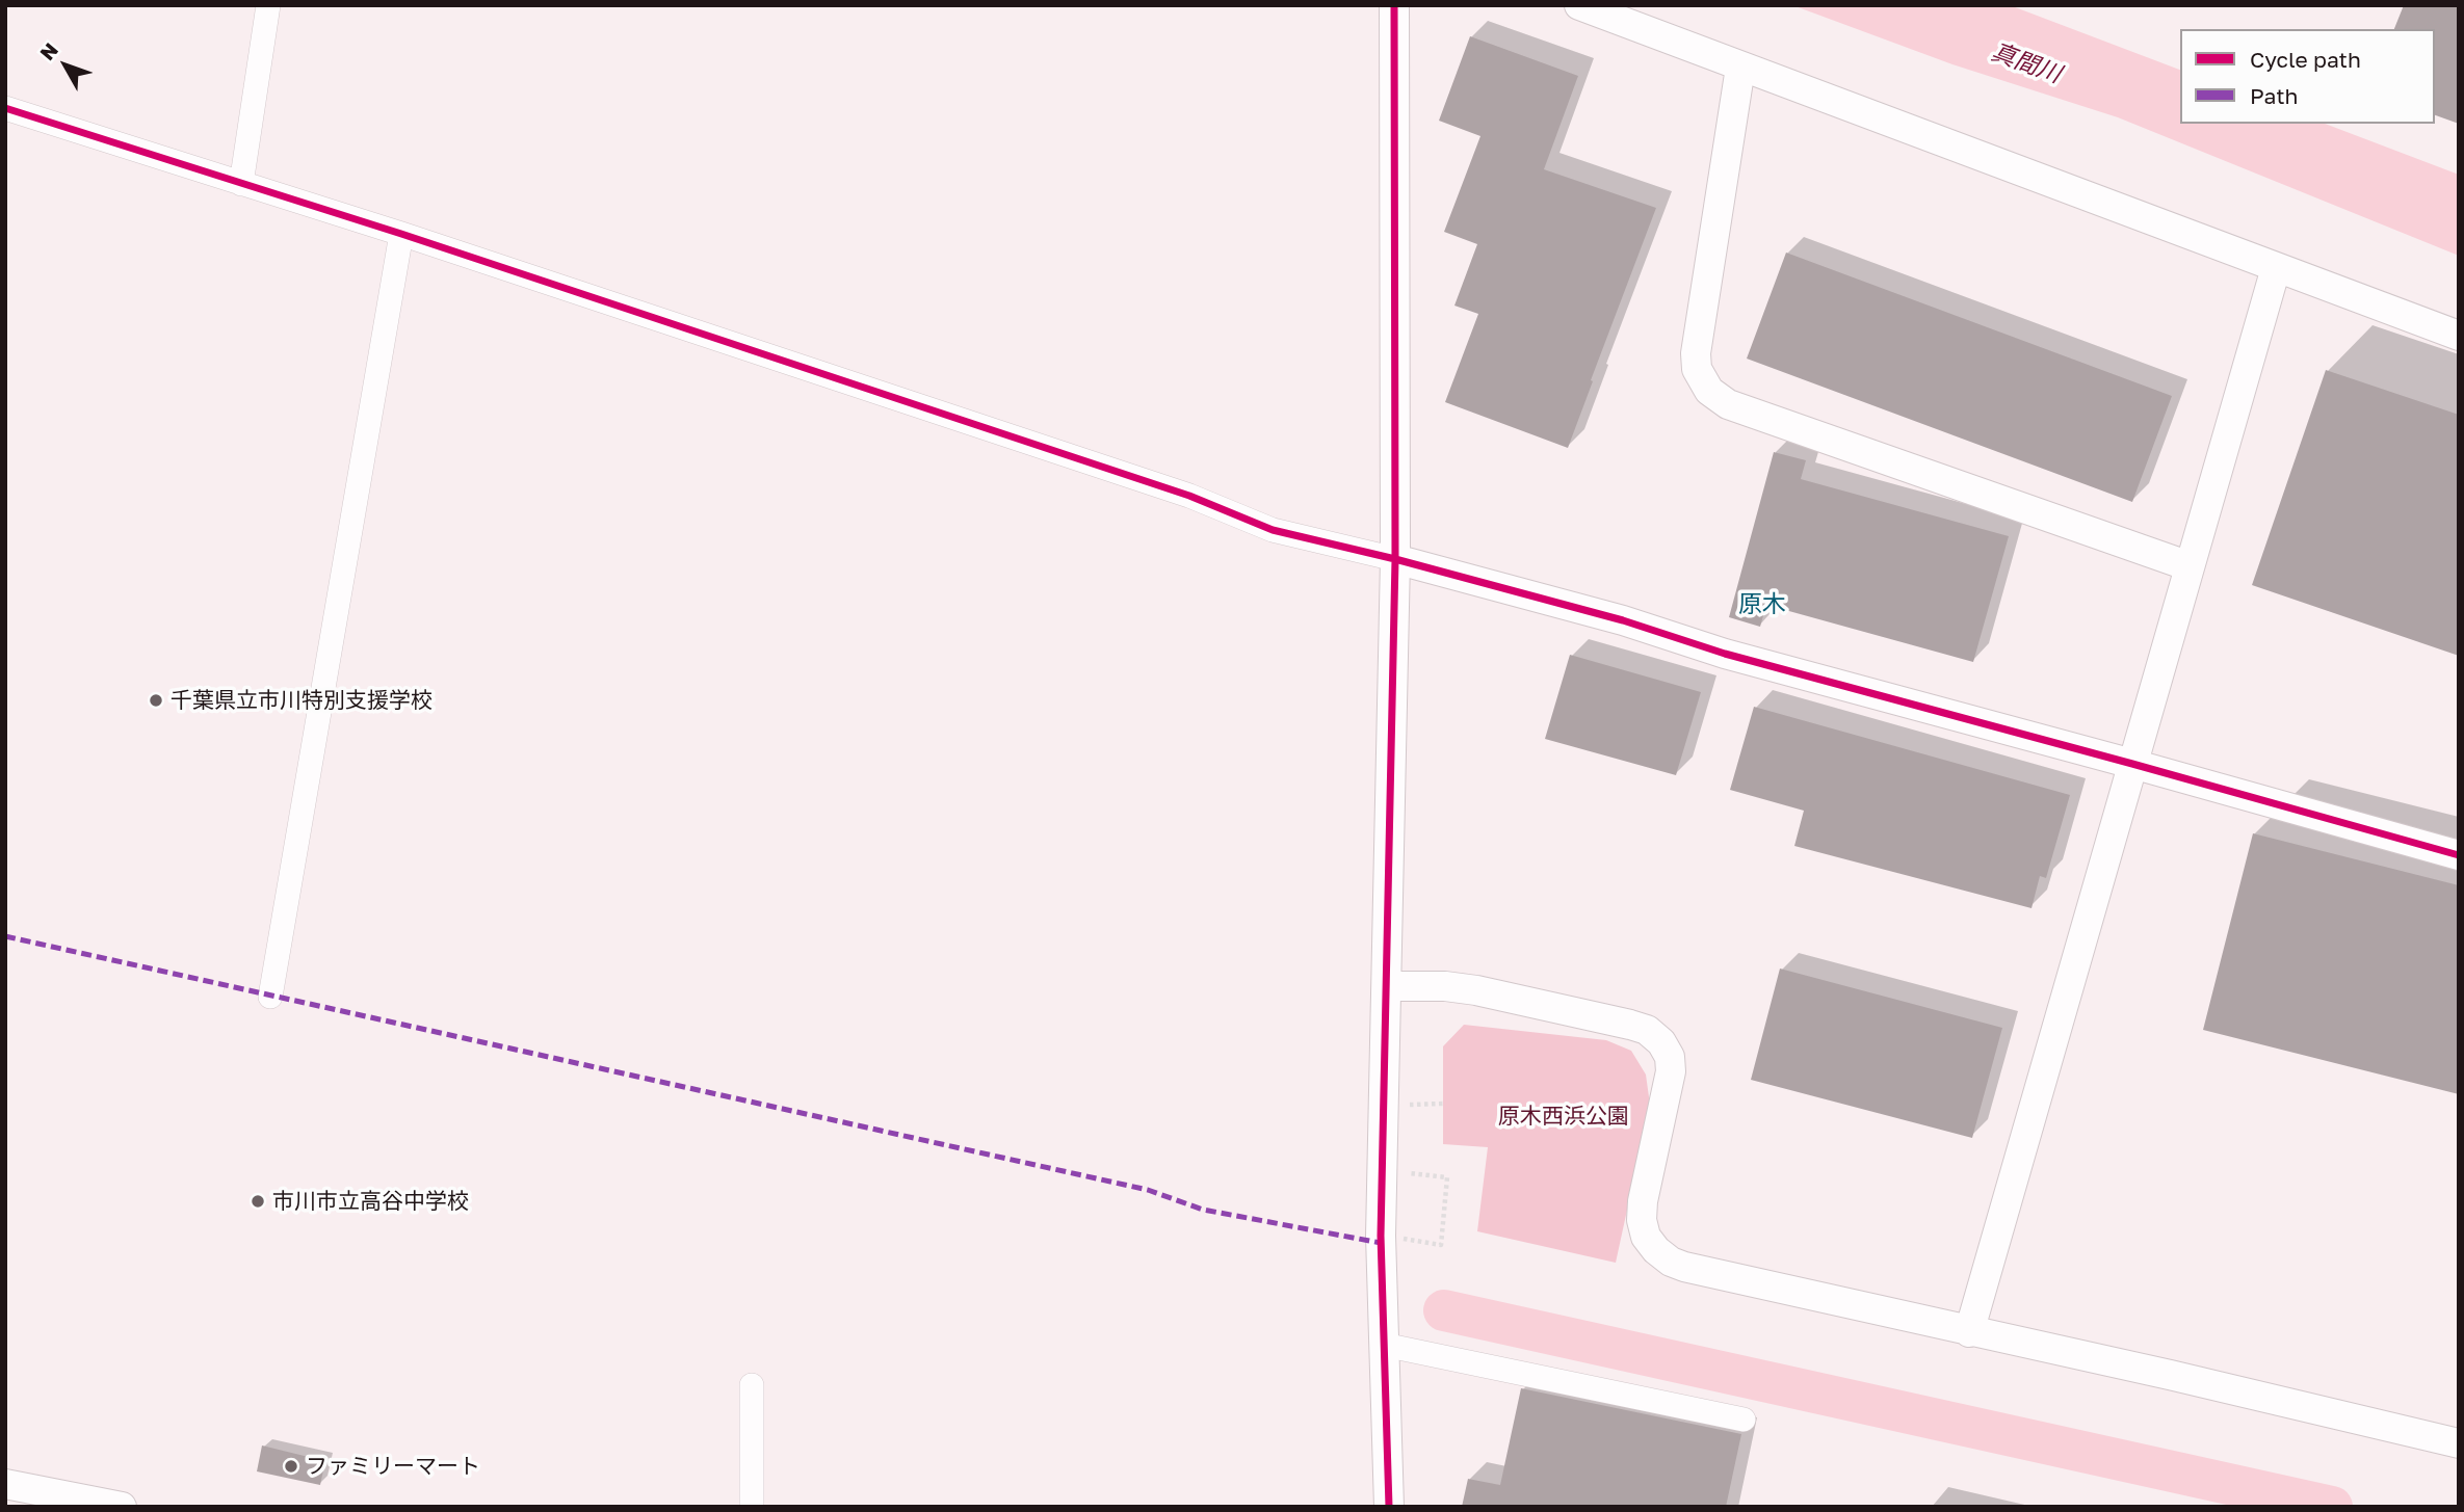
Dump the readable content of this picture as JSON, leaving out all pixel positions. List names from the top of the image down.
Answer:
{
  "districts": ["原木"],
  "water": ["真間川"],
  "parks": ["原木西浜公園"],
  "places": ["千葉県立市川特別支援学校", "市川市立高谷中学校", "ファミリーマート"],
  "legend": ["Cycle path", "Path"],
  "north": "top left"
}
